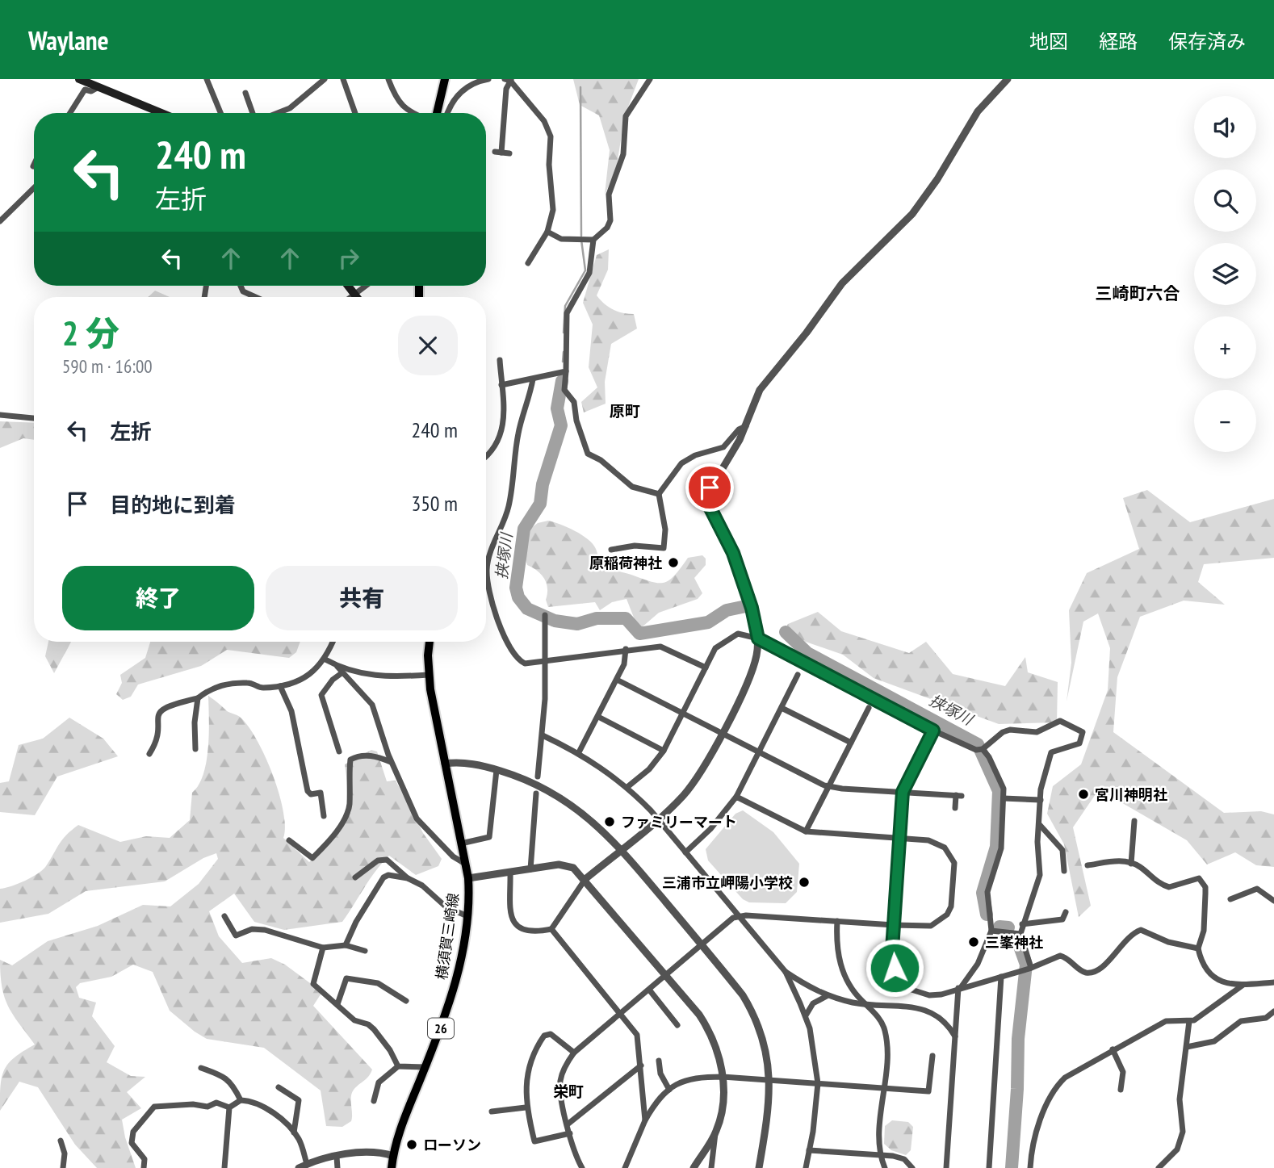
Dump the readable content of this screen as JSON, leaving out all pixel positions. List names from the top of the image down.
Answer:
{
  "streets": {
    "main road": ["横須賀三崎線", "26"]
  },
  "districts": ["三崎町六合", "原町", "栄町"],
  "water": ["挟塚川"],
  "places": [
    "原稲荷神社",
    "宮川神明社",
    "ファミリーマート",
    "三浦市立岬陽小学校",
    "三峯神社",
    "ローソン"
  ],
  "page": {
    "header": "Waylane",
    "nav": ["地図", "経路", "保存済み"],
    "map_buttons": ["+", "−"],
    "turn": ["240 m", "左折"],
    "heading": ["2 分", "590 m · 16:00"],
    "list": [
      {
        "name": "左折",
        "value": "240 m"
      },
      {
        "name": "目的地に到着",
        "value": "350 m"
      }
    ],
    "buttons": ["終了", "共有"]
  }
}
